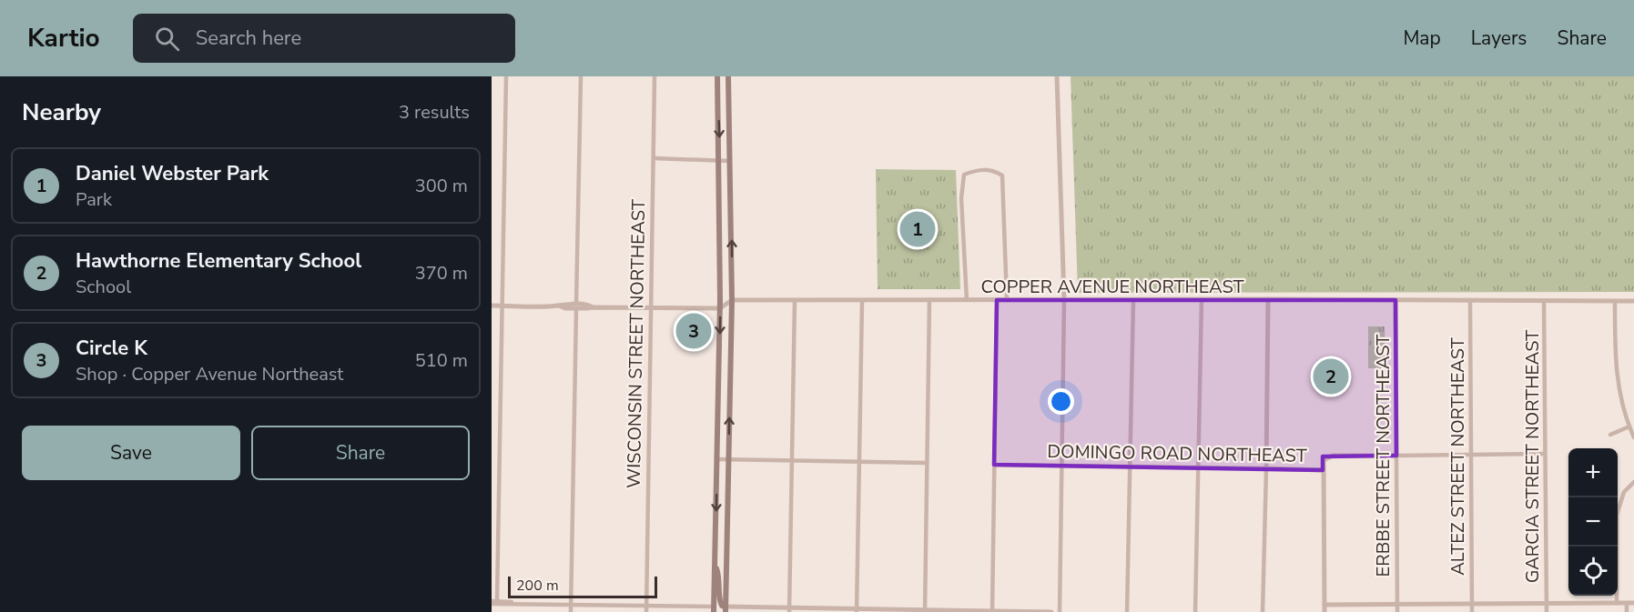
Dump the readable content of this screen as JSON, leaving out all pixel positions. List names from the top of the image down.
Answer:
{
  "streets": {
    "street": [
      "COPPER AVENUE NORTHEAST",
      "WISCONSIN STREET NORTHEAST",
      "DOMINGO ROAD NORTHEAST",
      "ERBBE STREET NORTHEAST",
      "ALTEZ STREET NORTHEAST",
      "GARCIA STREET NORTHEAST"
    ]
  },
  "crossings": [
    ["COPPER AVENUE NORTHEAST", "ERBBE STREET NORTHEAST"],
    ["COPPER AVENUE NORTHEAST", "ALTEZ STREET NORTHEAST"],
    ["COPPER AVENUE NORTHEAST", "GARCIA STREET NORTHEAST"],
    ["DOMINGO ROAD NORTHEAST", "ERBBE STREET NORTHEAST"],
    ["DOMINGO ROAD NORTHEAST", "ALTEZ STREET NORTHEAST"],
    ["DOMINGO ROAD NORTHEAST", "GARCIA STREET NORTHEAST"]
  ],
  "scale_bar": "200 m",
  "page": {
    "header": "Kartio",
    "search": "Search here",
    "nav": ["Map", "Layers", "Share"],
    "heading": ["Nearby", "3 results"],
    "list": [
      {
        "mark": "1",
        "name": "Daniel Webster Park",
        "note": "Park",
        "value": "300 m"
      },
      {
        "mark": "2",
        "name": "Hawthorne Elementary School",
        "note": "School",
        "value": "370 m"
      },
      {
        "mark": "3",
        "name": "Circle K",
        "note": "Shop · Copper Avenue Northeast",
        "value": "510 m"
      }
    ],
    "pins": ["1", "3", "2"],
    "buttons": ["Save", "Share"],
    "map_buttons": ["+", "−"],
    "scale": "200 m"
  }
}
